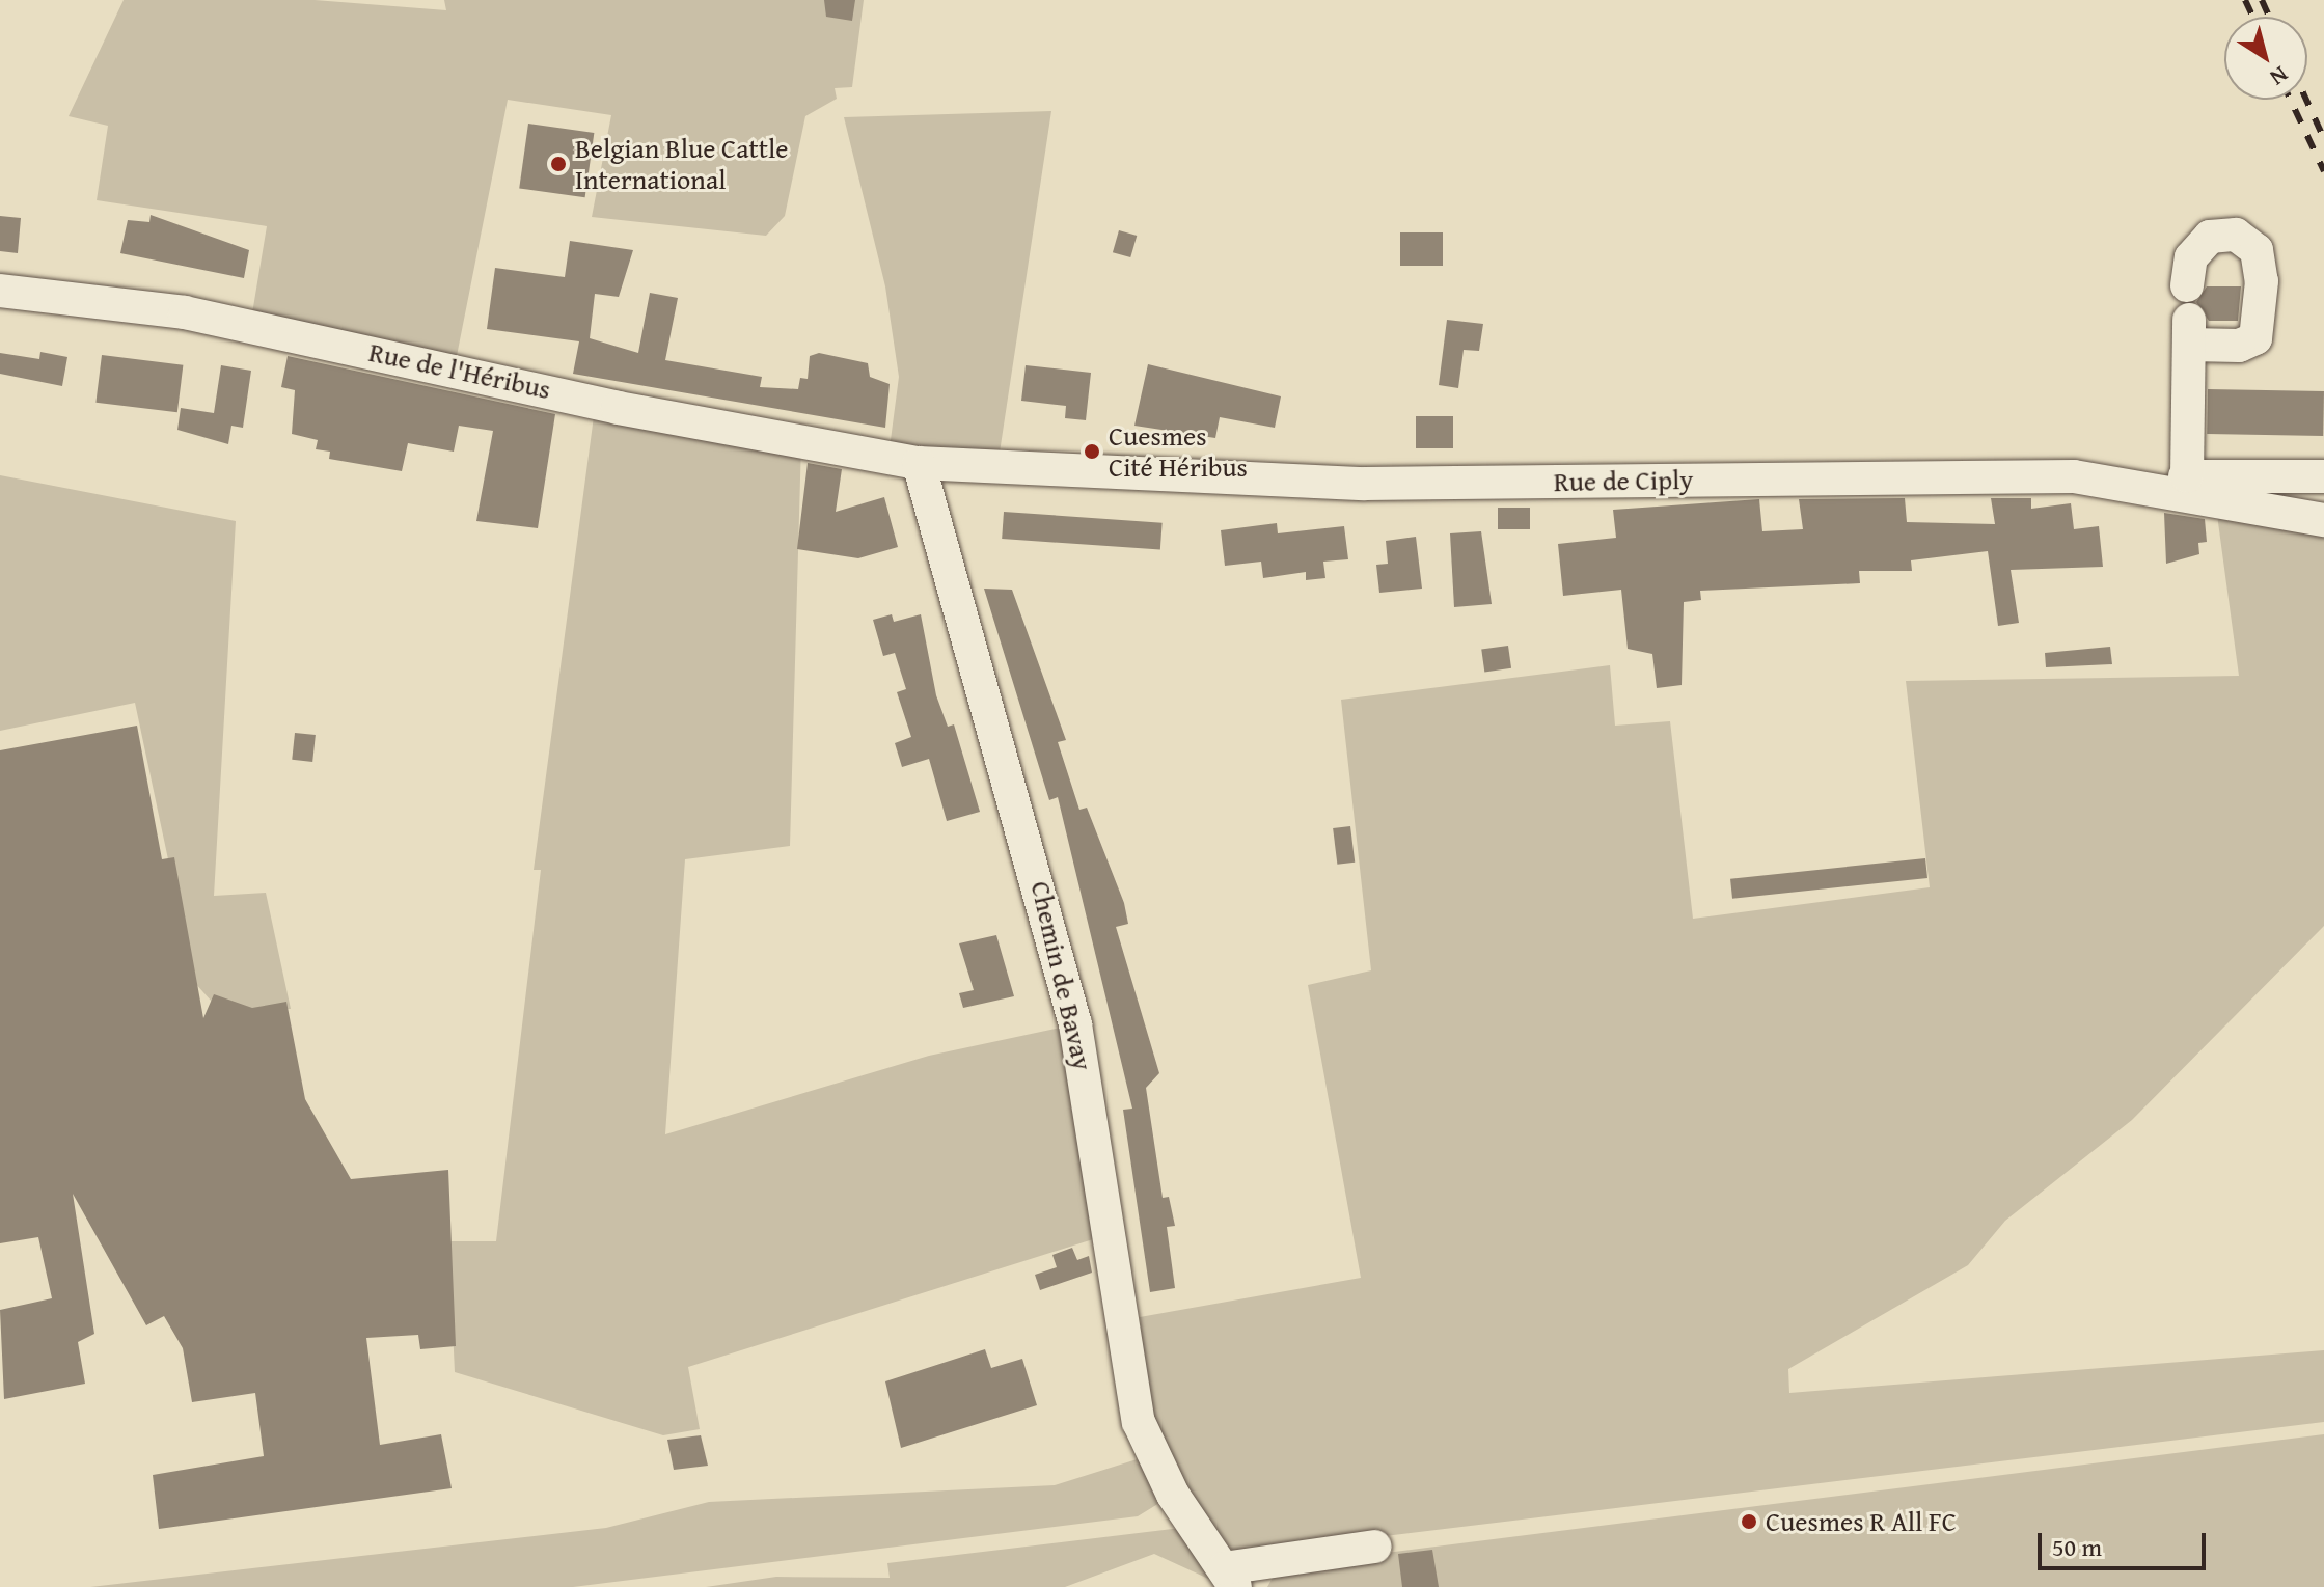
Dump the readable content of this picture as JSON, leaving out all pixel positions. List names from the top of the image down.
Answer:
{
  "streets": {
    "street": ["Rue de l'Héribus", "Rue de Ciply", "Chemin de Bavay"]
  },
  "crossings": [
    ["Rue de l'Héribus", "Rue de Ciply"],
    ["Rue de l'Héribus", "Chemin de Bavay"],
    ["Rue de Ciply", "Chemin de Bavay"]
  ],
  "places": ["Belgian Blue Cattle International", "Cuesmes Cité Héribus", "Cuesmes R All FC"],
  "scale_bar": "50 m",
  "north": "bottom right"
}
